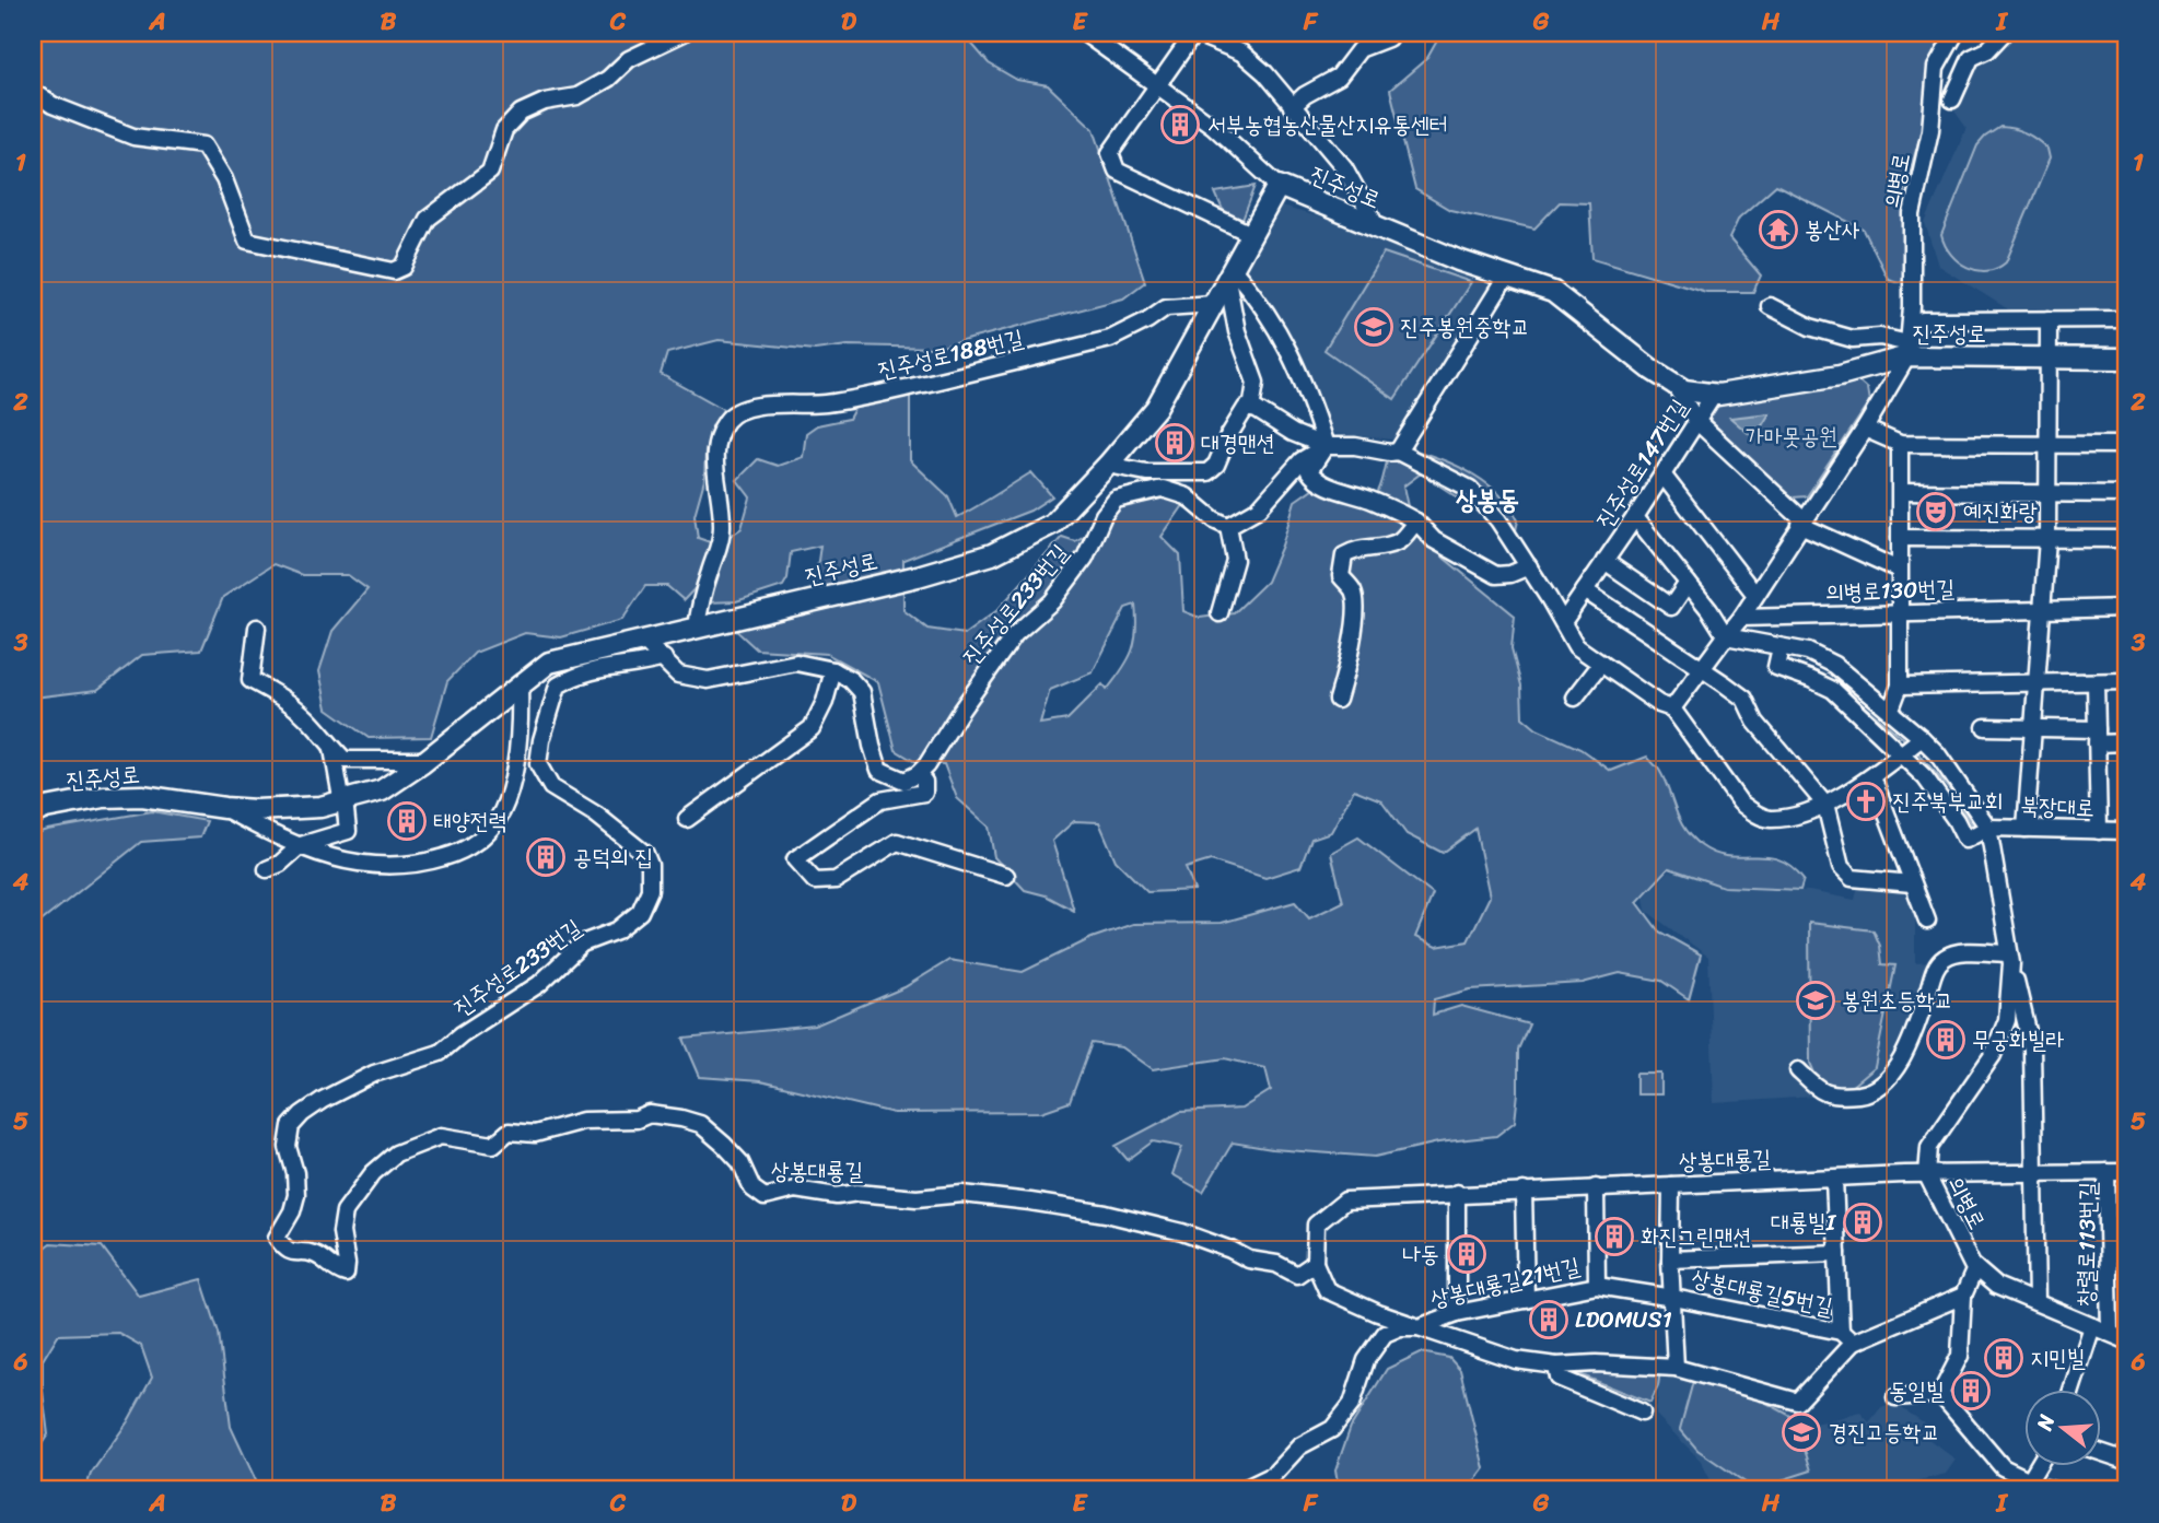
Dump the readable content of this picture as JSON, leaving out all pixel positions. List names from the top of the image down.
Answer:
{
  "streets": {
    "main road": ["진주성로"],
    "street": [
      "의병로",
      "진주성로188번길",
      "진주성로147번길",
      "의병로130번길",
      "진주성로233번길",
      "북장대로",
      "상봉대룡길",
      "창렬로113번길",
      "상봉대룡길21번길",
      "상봉대룡길5번길"
    ]
  },
  "crossings": [
    ["의병로", "진주성로"],
    ["의병로", "의병로130번길"],
    ["의병로", "북장대로"],
    ["의병로", "상봉대룡길"],
    ["의병로", "창렬로113번길"],
    ["진주성로", "진주성로188번길"],
    ["진주성로", "진주성로147번길"],
    ["진주성로233번길", "상봉대룡길"],
    ["상봉대룡길", "창렬로113번길"],
    ["상봉대룡길", "상봉대룡길21번길"],
    ["상봉대룡길", "상봉대룡길5번길"],
    ["상봉대룡길21번길", "상봉대룡길5번길"]
  ],
  "districts": ["상봉동"],
  "parks": ["가마못공원"],
  "places": {
    "building": [
      "서부농협농산물산지유통센터",
      "대경맨션",
      "태양전력",
      "공덕의 집",
      "무궁화빌라",
      "대룡빌I",
      "화진그린맨션",
      "나동",
      "LDOMUS1",
      "지민빌",
      "동일빌"
    ],
    "temple": ["봉산사"],
    "school or university": ["진주봉원중학교", "봉원초등학교", "경진고등학교"],
    "theatre": ["예진화랑"],
    "church": ["진주북부교회"]
  },
  "north": "left",
  "grid": {
    "columns": [
      "A",
      "B",
      "C",
      "D",
      "E",
      "F",
      "G",
      "H",
      "I"
    ],
    "rows": [
      "1",
      "2",
      "3",
      "4",
      "5",
      "6"
    ]
  }
}
